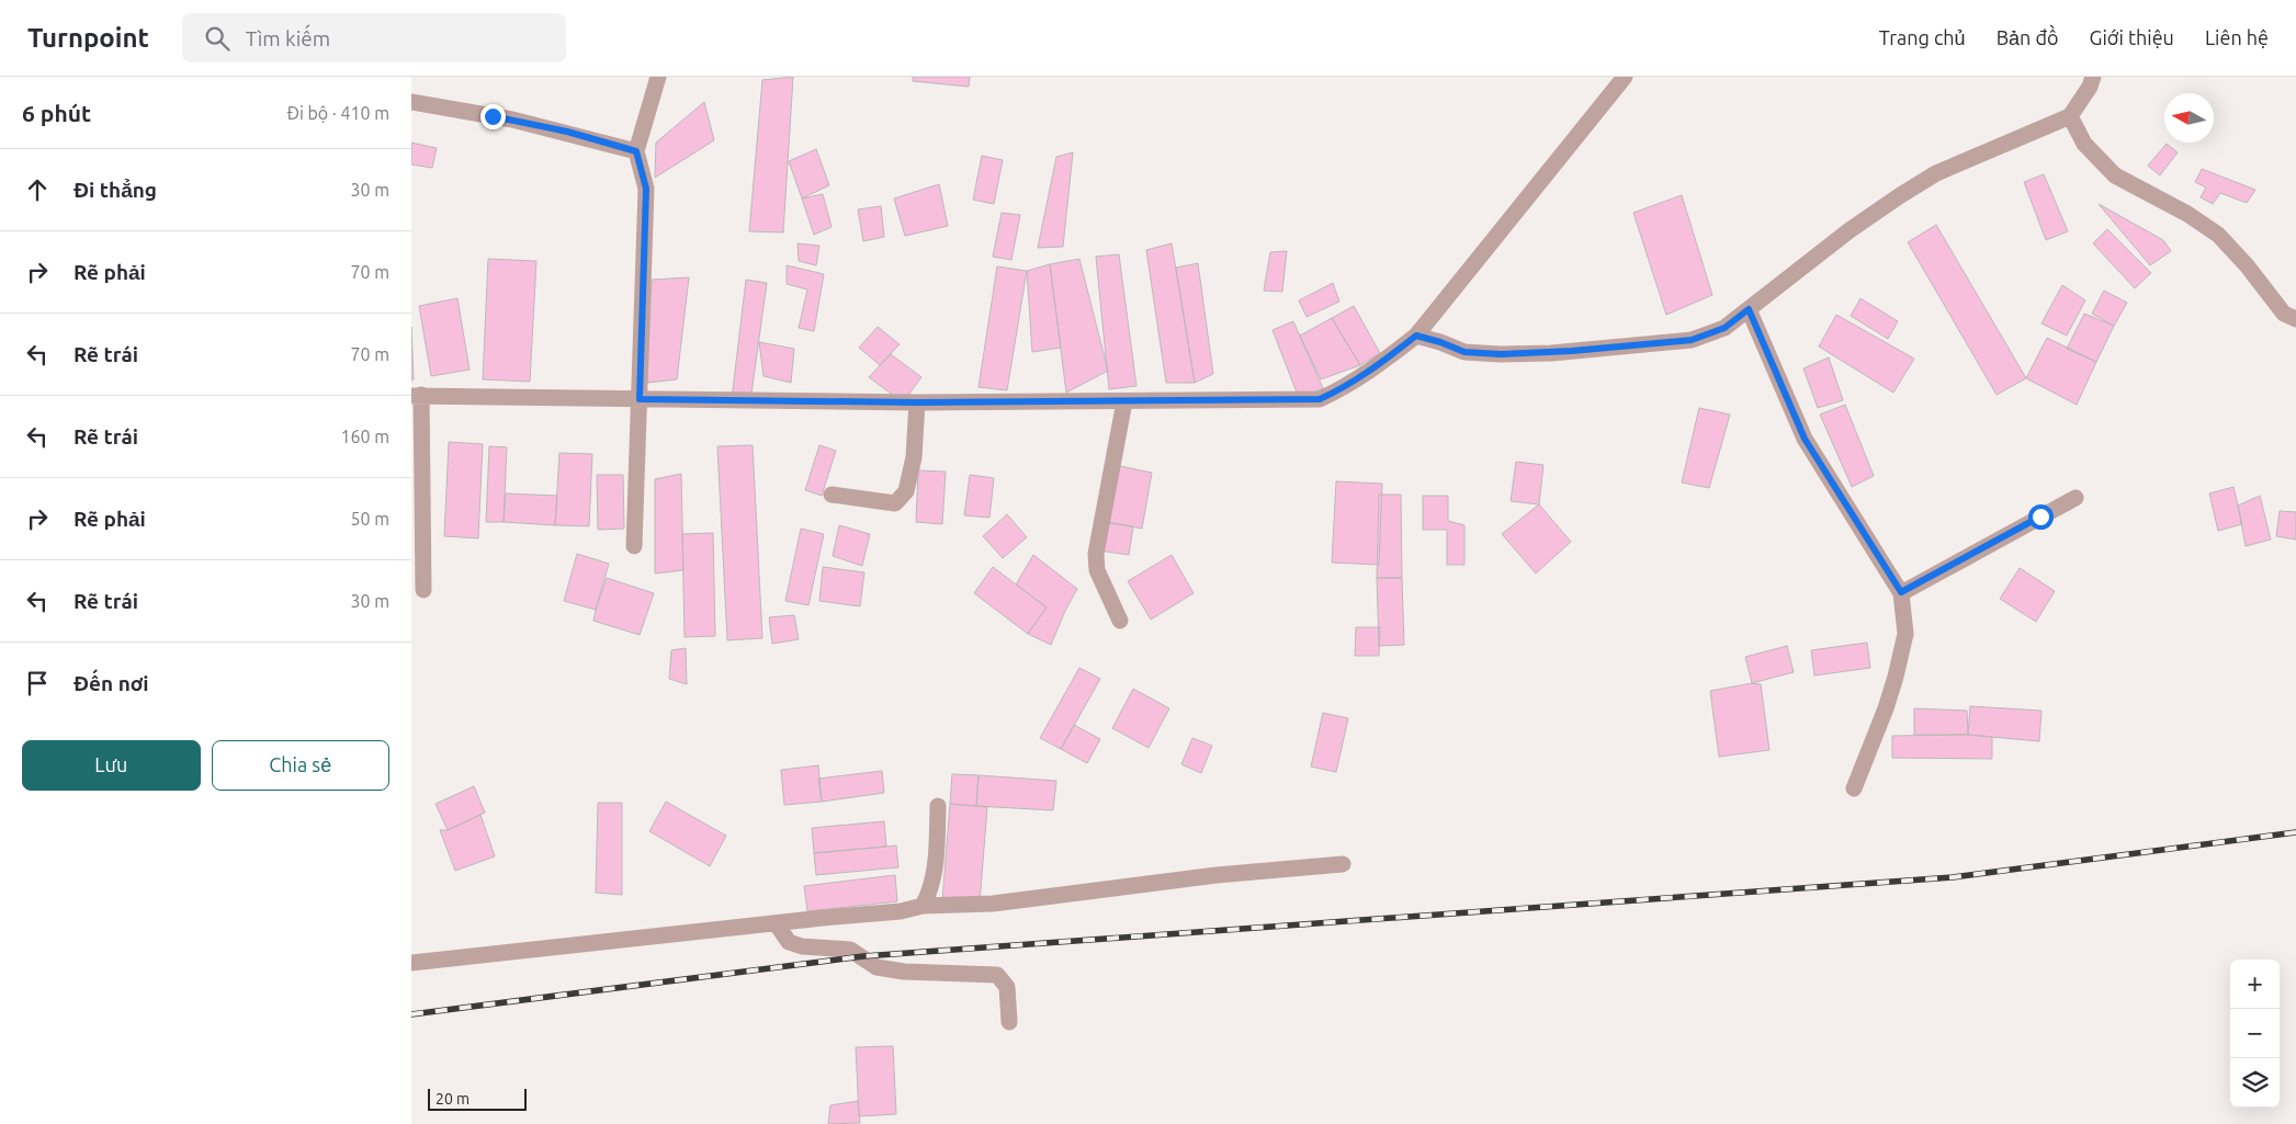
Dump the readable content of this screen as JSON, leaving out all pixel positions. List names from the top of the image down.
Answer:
{
  "scale_bar": "20 m",
  "north": "left",
  "page": {
    "header": "Turnpoint",
    "search": "Tìm kiếm",
    "nav": [
      "Trang chủ",
      "Bản đồ",
      "Giới thiệu",
      "Liên hệ"
    ],
    "heading": ["6 phút", "Đi bộ · 410 m"],
    "list": [
      ["Đi thẳng", "30 m"],
      ["Rẽ phải", "70 m"],
      ["Rẽ trái", "70 m"],
      ["Rẽ trái", "160 m"],
      ["Rẽ phải", "50 m"],
      ["Rẽ trái", "30 m"],
      "Đến nơi"
    ],
    "buttons": ["Lưu", "Chia sẻ"],
    "map_buttons": ["+", "−"],
    "scale": "20 m"
  }
}
